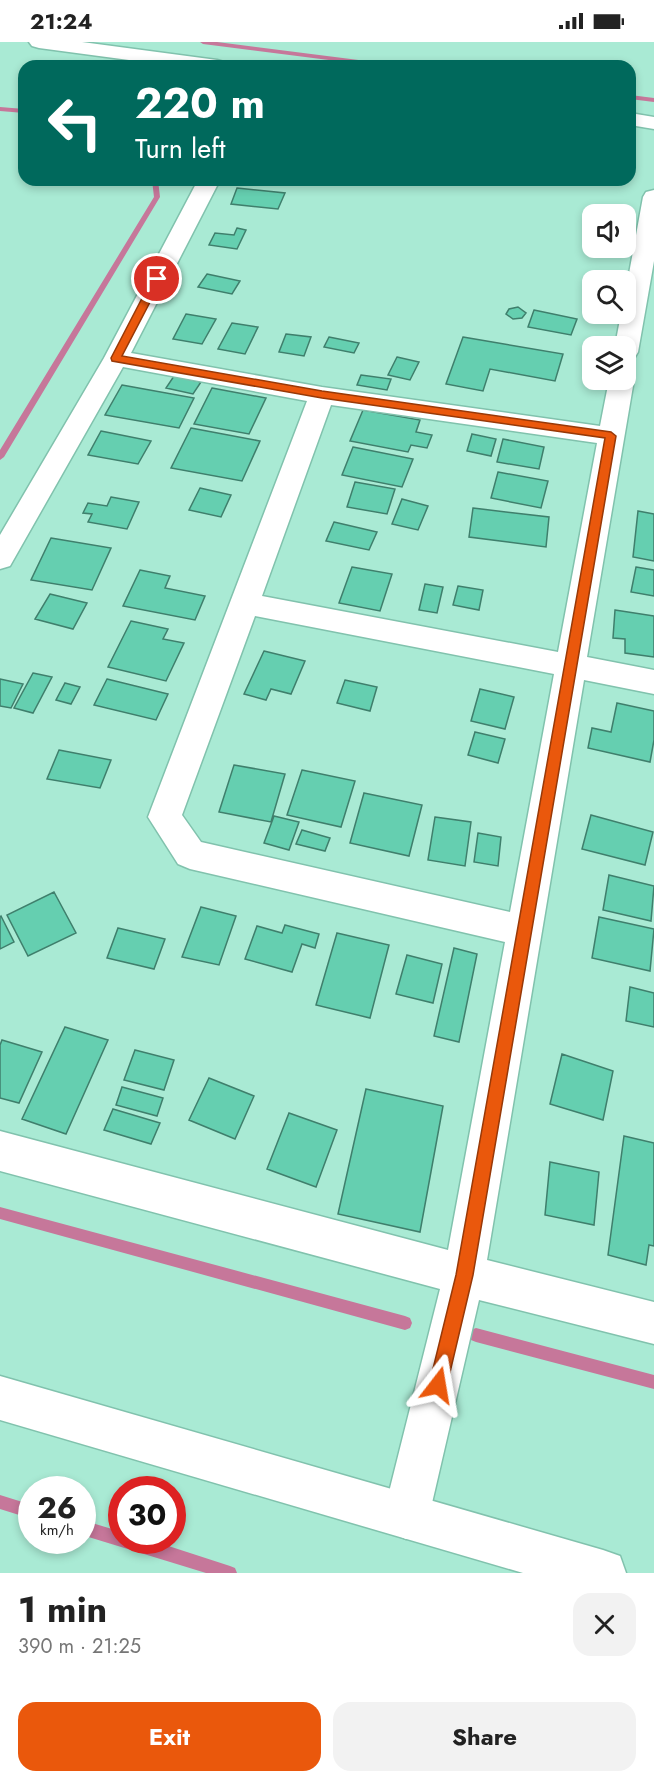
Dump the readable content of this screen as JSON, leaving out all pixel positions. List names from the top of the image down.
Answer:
{
  "page": {
    "status": "21:24",
    "turn": ["220 m", "Turn left"],
    "speed": "26 km/h",
    "limit": "30",
    "heading": ["1 min", "390 m · 21:25"],
    "buttons": ["Exit", "Share"]
  }
}
